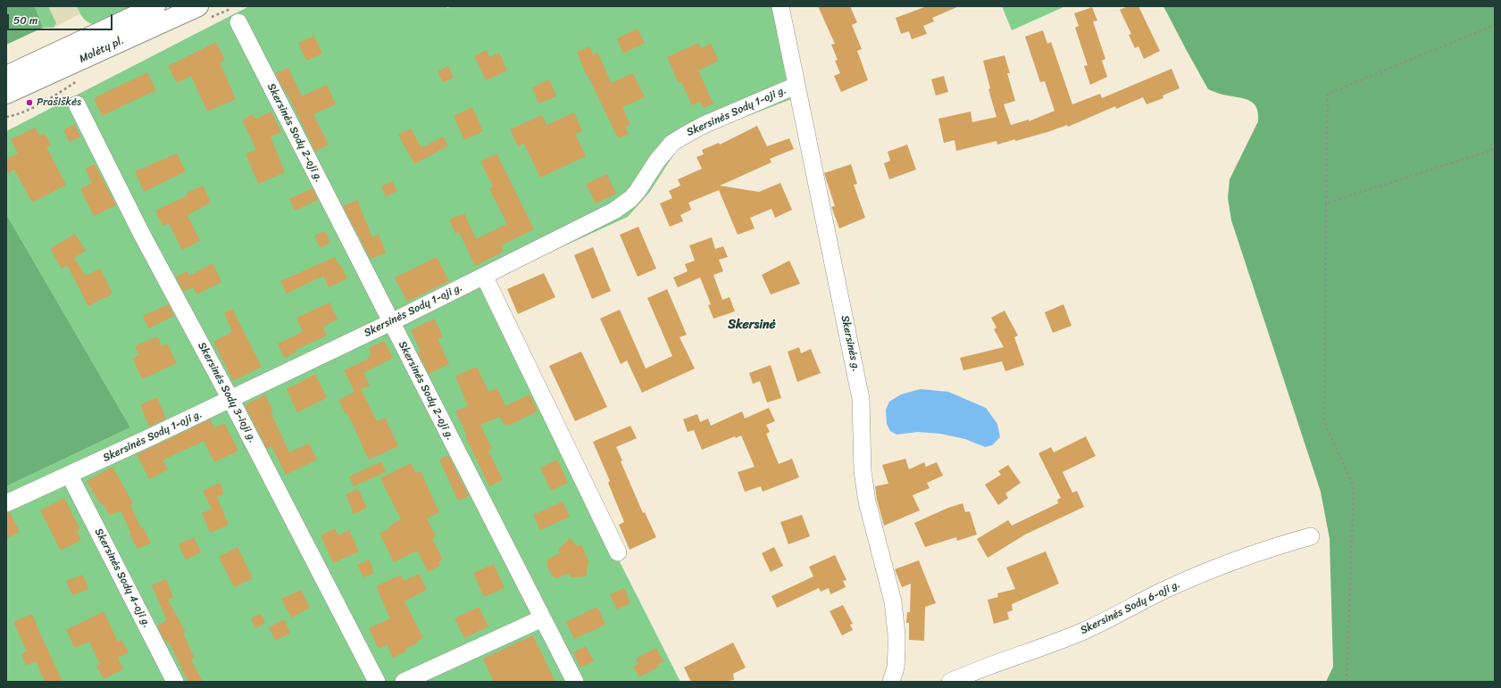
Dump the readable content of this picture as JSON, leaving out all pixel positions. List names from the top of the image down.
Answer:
{
  "streets": {
    "highway": ["Molėtų pl."],
    "street": [
      "Skersinės Sodų 1-oji g.",
      "Skersinės Sodų 2-oji g.",
      "Skersinės g.",
      "Skersinės Sodų 3-ioji g.",
      "Skersinės Sodų 4-oji g.",
      "Skersinės Sodų 6-oji g."
    ]
  },
  "crossings": [
    ["Skersinės Sodų 1-oji g.", "Skersinės Sodų 2-oji g."],
    ["Skersinės Sodų 1-oji g.", "Skersinės g."],
    ["Skersinės Sodų 1-oji g.", "Skersinės Sodų 3-ioji g."],
    ["Skersinės Sodų 1-oji g.", "Skersinės Sodų 4-oji g."]
  ],
  "districts": ["Skersinė"],
  "places": ["Prašiškės"],
  "scale_bar": "50 m"
}
